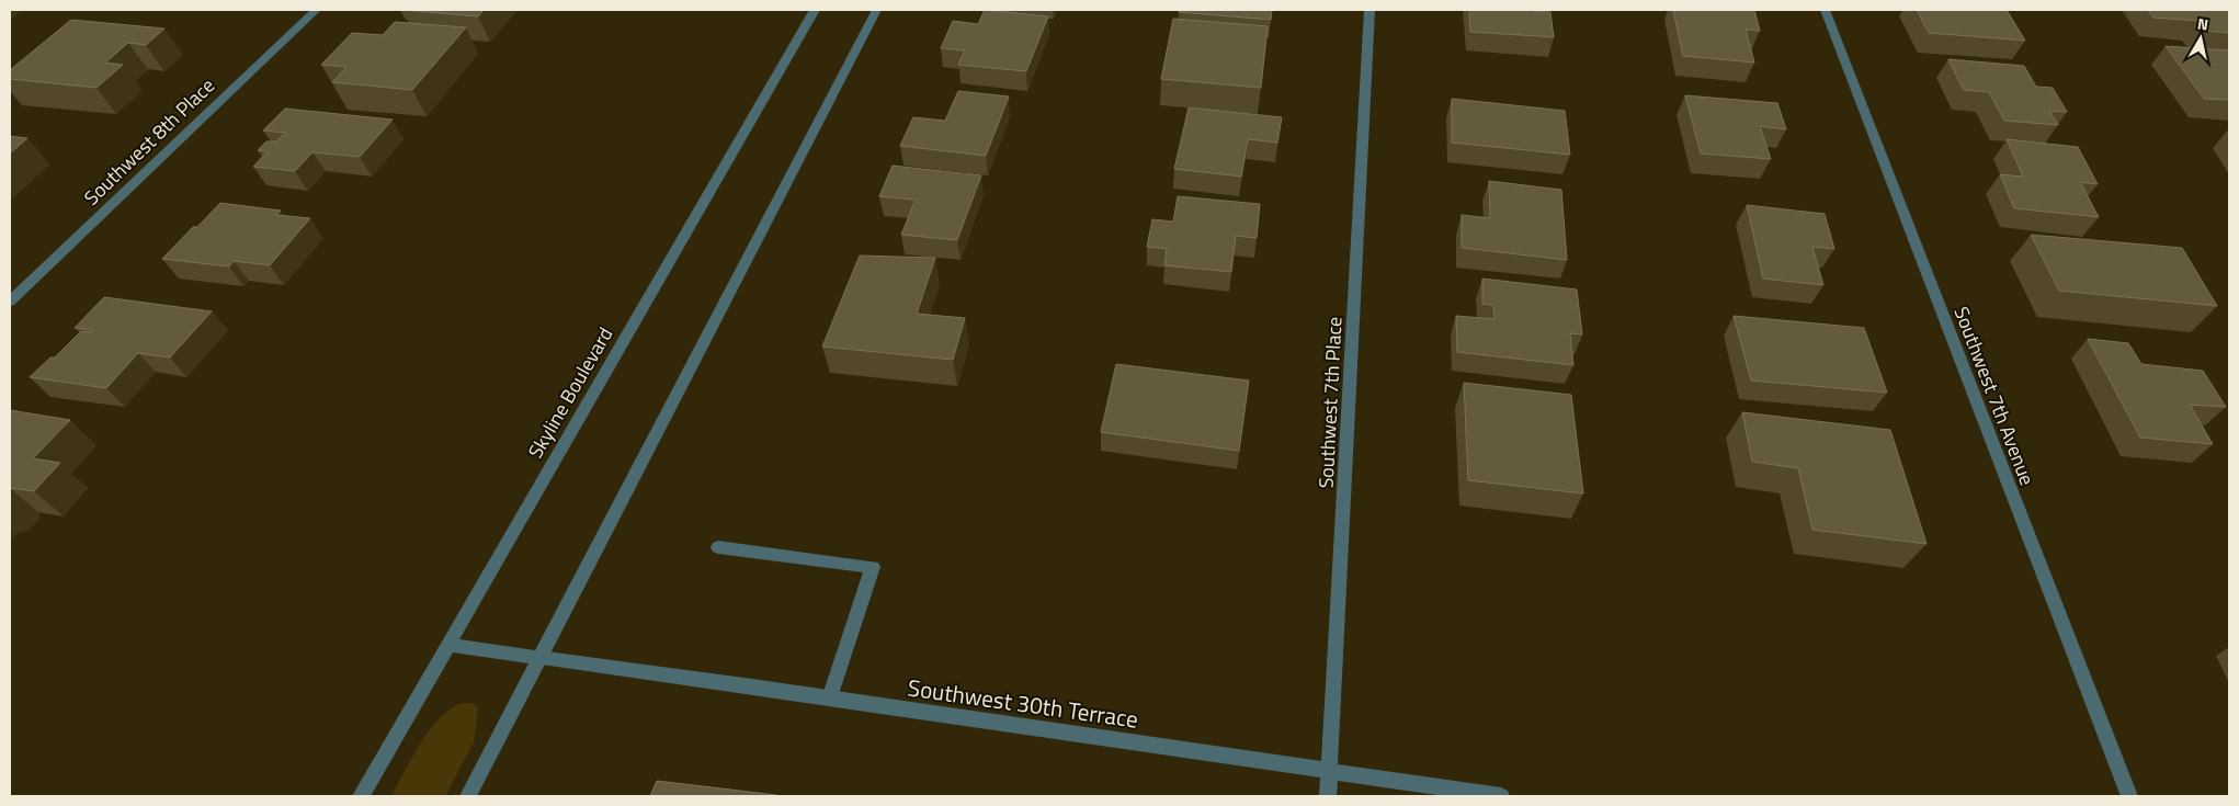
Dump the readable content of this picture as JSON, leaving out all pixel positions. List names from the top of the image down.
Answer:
{
  "streets": {
    "street": [
      "Southwest 8th Place",
      "Skyline Boulevard",
      "Southwest 7th Avenue",
      "Southwest 7th Place",
      "Southwest 30th Terrace"
    ]
  },
  "crossings": [
    ["Skyline Boulevard", "Southwest 30th Terrace"],
    ["Southwest 7th Place", "Southwest 30th Terrace"]
  ],
  "north": "top"
}
